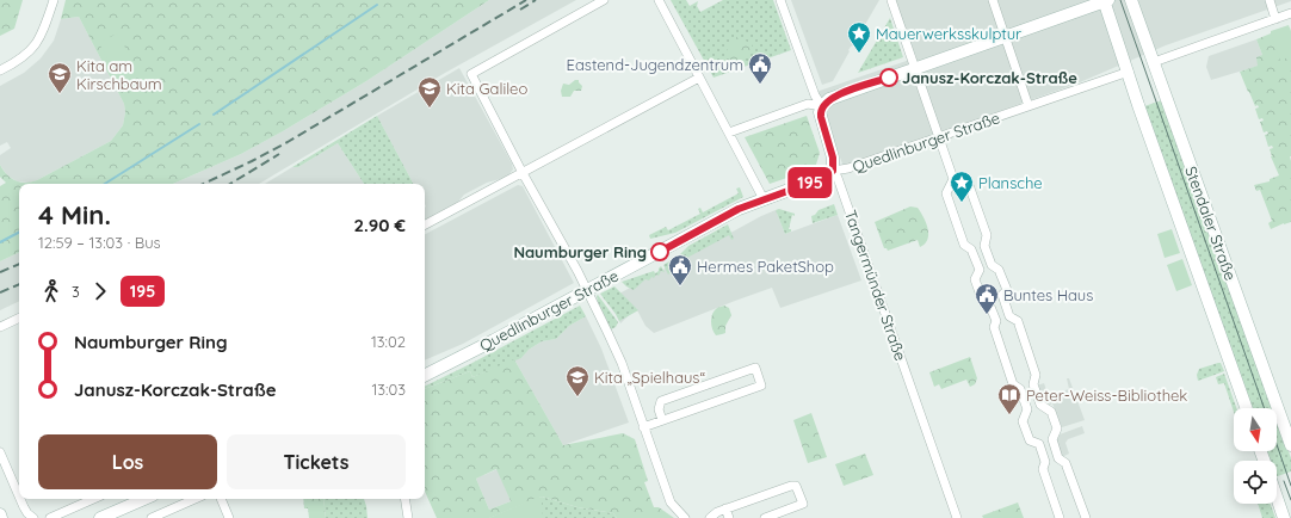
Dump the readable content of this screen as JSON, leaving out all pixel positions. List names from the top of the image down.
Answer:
{
  "streets": {
    "main road": ["Quedlinburger Straße", "Stendaler Straße", "Tangermünder Straße"]
  },
  "crossings": [
    ["Quedlinburger Straße", "Stendaler Straße"],
    ["Quedlinburger Straße", "Tangermünder Straße"]
  ],
  "places": {
    "place": ["Mauerwerksskulptur", "Plansche"],
    "other": ["Janusz-Korczak-Straße", "Naumburger Ring"],
    "public building": ["Eastend-Jugendzentrum", "Hermes PaketShop", "Buntes Haus"],
    "school or university": ["Kita am Kirschbaum", "Kita Galileo", "Kita „Spielhaus“"],
    "library": ["Peter-Weiss-Bibliothek"]
  },
  "lines": ["bus line 195"],
  "north": "bottom",
  "page": {
    "on_map": "195",
    "heading": ["4 Min.", "12:59 – 13:03 · Bus", "2.90 €"],
    "legs": ["3", "195"],
    "list": [
      {
        "name": "Naumburger Ring",
        "value": "13:02"
      },
      {
        "name": "Janusz-Korczak-Straße",
        "value": "13:03"
      }
    ],
    "buttons": ["Los", "Tickets"]
  }
}
